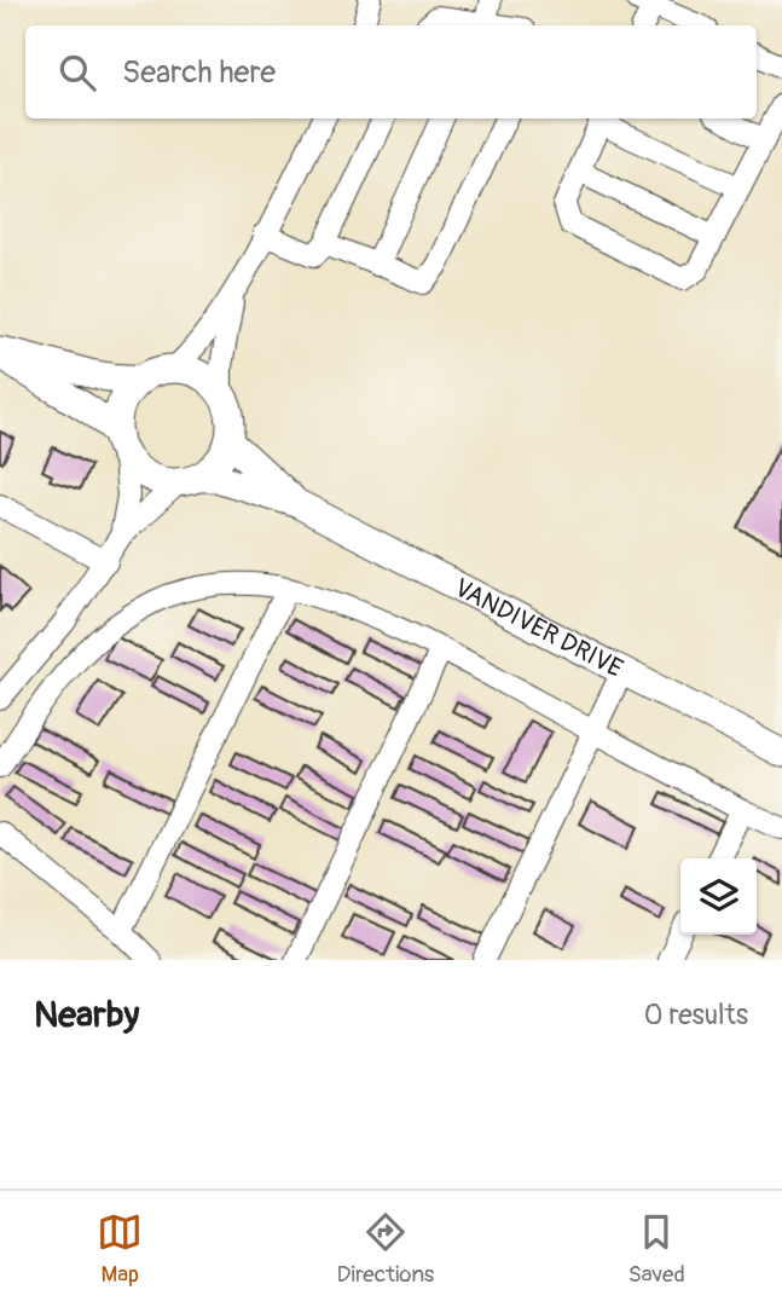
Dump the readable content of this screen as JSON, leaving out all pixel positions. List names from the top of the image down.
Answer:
{
  "streets": {
    "main road": ["VANDIVER DRIVE"]
  },
  "page": {
    "search": "Search here",
    "heading": ["Nearby", "0 results"],
    "nav": ["Map", "Directions", "Saved"]
  }
}
